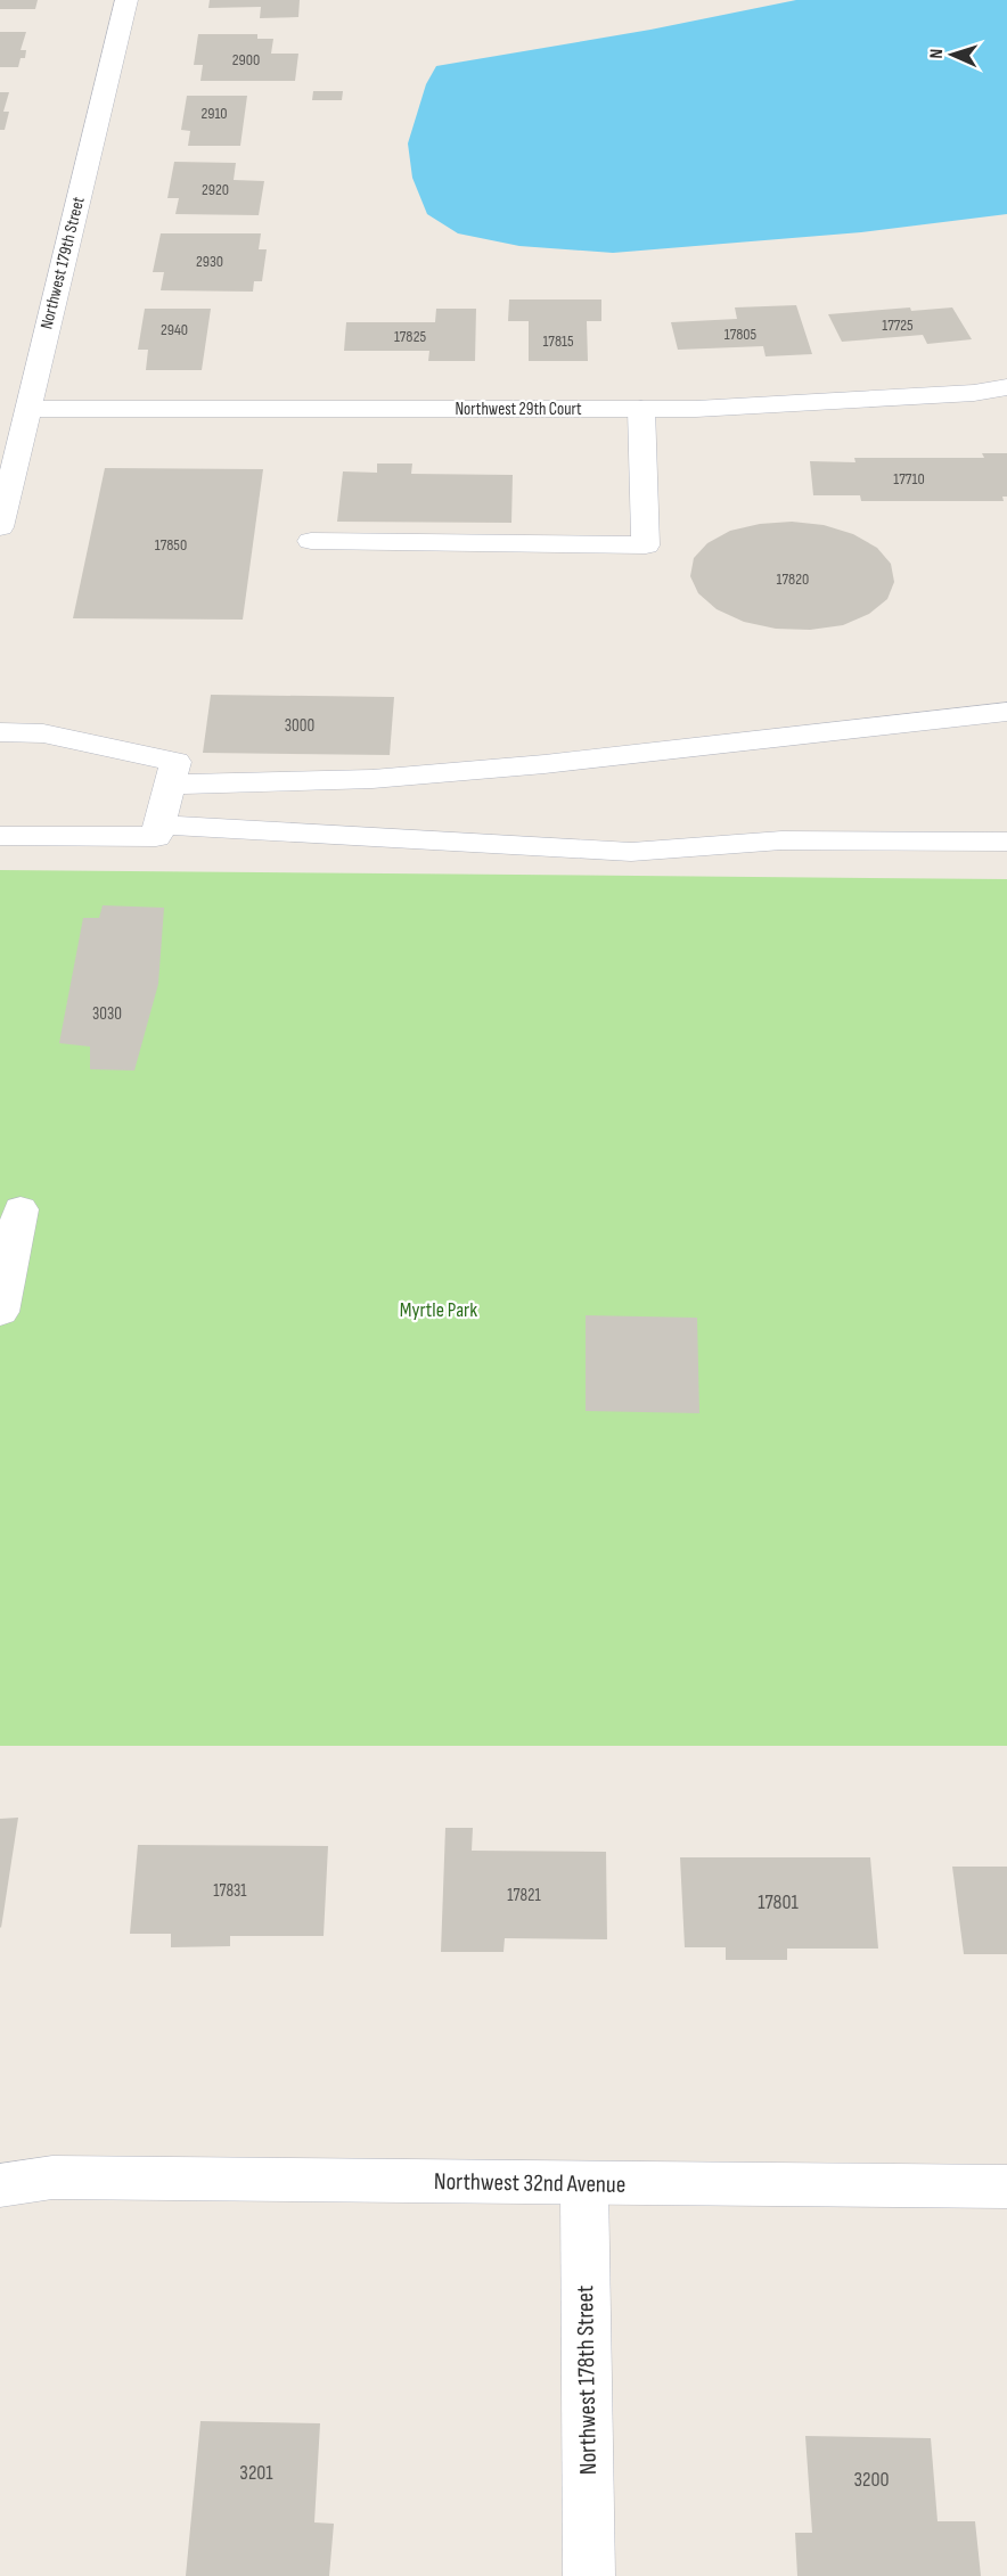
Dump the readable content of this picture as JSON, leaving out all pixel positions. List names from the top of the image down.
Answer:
{
  "streets": {
    "street": [
      "Northwest 179th Street",
      "Northwest 29th Court",
      "Northwest 32nd Avenue",
      "Northwest 178th Street"
    ]
  },
  "crossings": [
    ["Northwest 179th Street", "Northwest 29th Court"],
    ["Northwest 32nd Avenue", "Northwest 178th Street"]
  ],
  "parks": ["Myrtle Park"],
  "house_numbers": [
    "2900",
    "2910",
    "2920",
    "2930",
    "17725",
    "2940",
    "17805",
    "17825",
    "17815",
    "17710",
    "17850",
    "17820",
    "3000",
    "3030",
    "17831",
    "17821",
    "17801",
    "3201",
    "3200"
  ],
  "north": "left"
}
